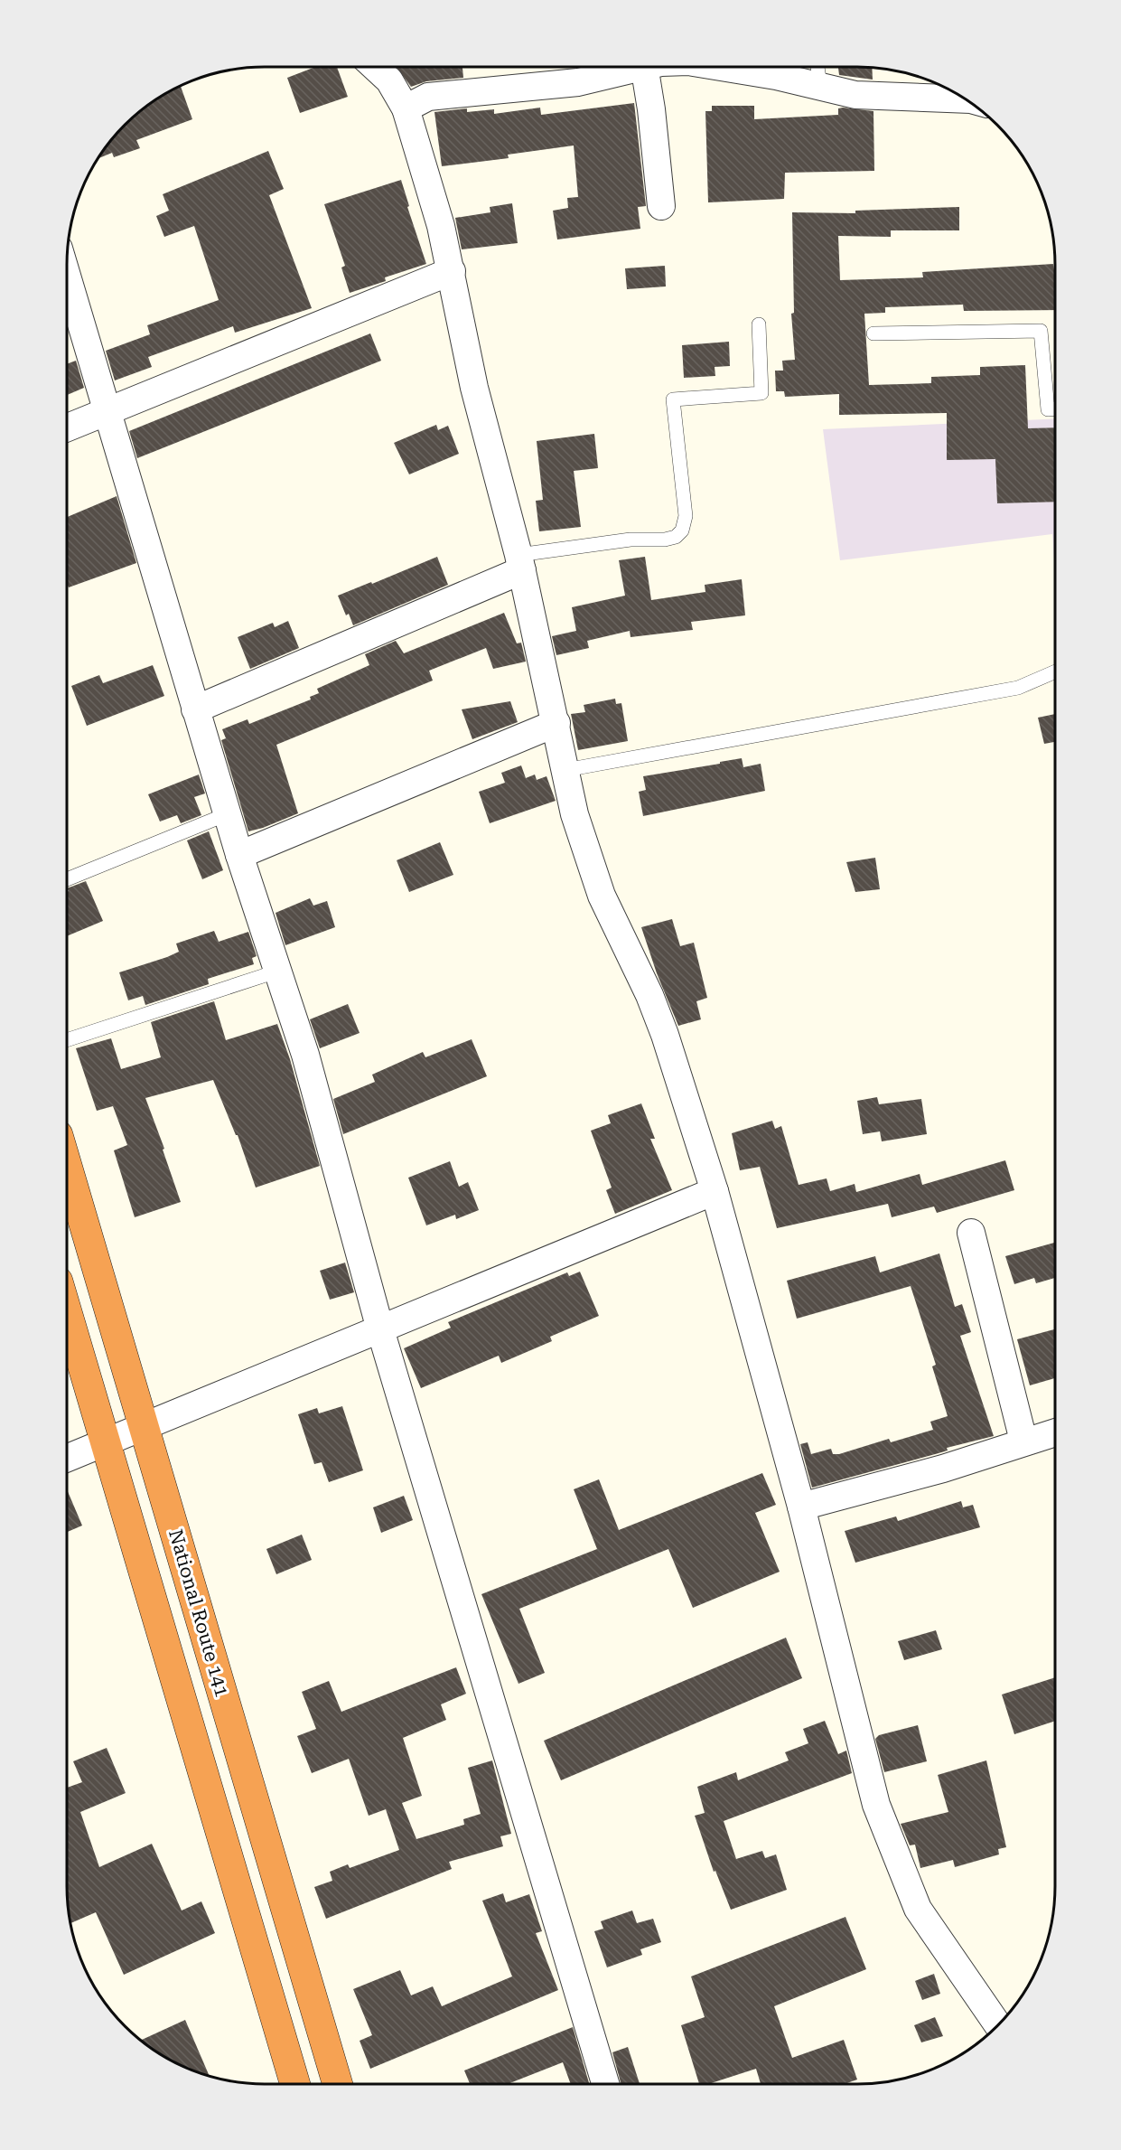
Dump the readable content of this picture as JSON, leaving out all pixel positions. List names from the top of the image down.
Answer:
{
  "streets": {
    "highway": ["National Route 141"]
  }
}
